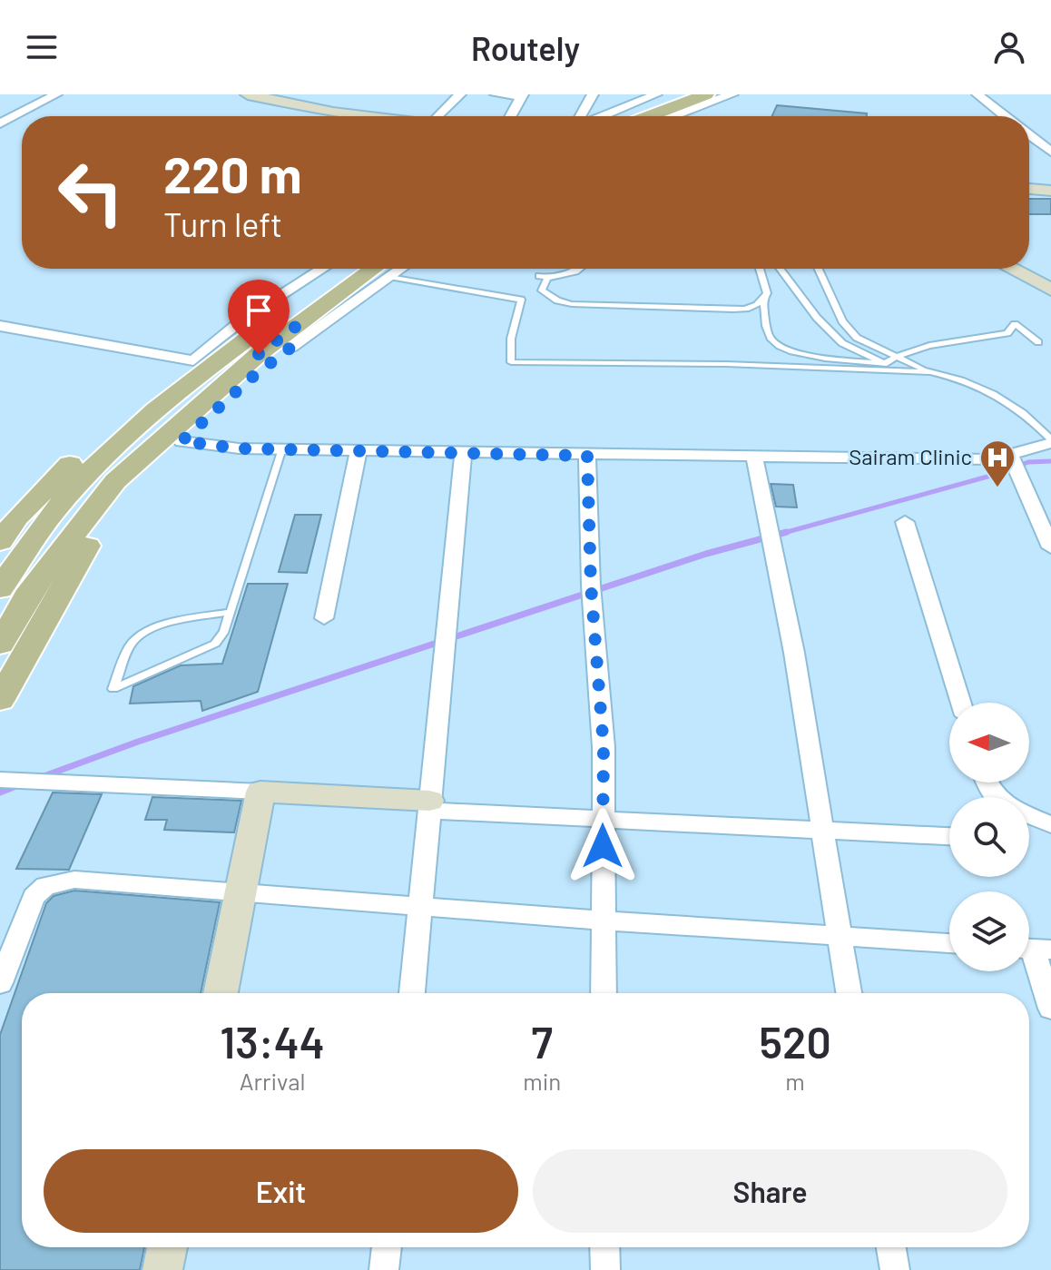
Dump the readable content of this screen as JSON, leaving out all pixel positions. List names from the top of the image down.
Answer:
{
  "places": {
    "hospital": ["Sairam Clinic"]
  },
  "north": "left",
  "page": {
    "header": "Routely",
    "turn": ["220 m", "Turn left"],
    "eta": [
      "13:44",
      "Arrival",
      "7",
      "min",
      "520",
      "m"
    ],
    "buttons": ["Exit", "Share"]
  }
}
